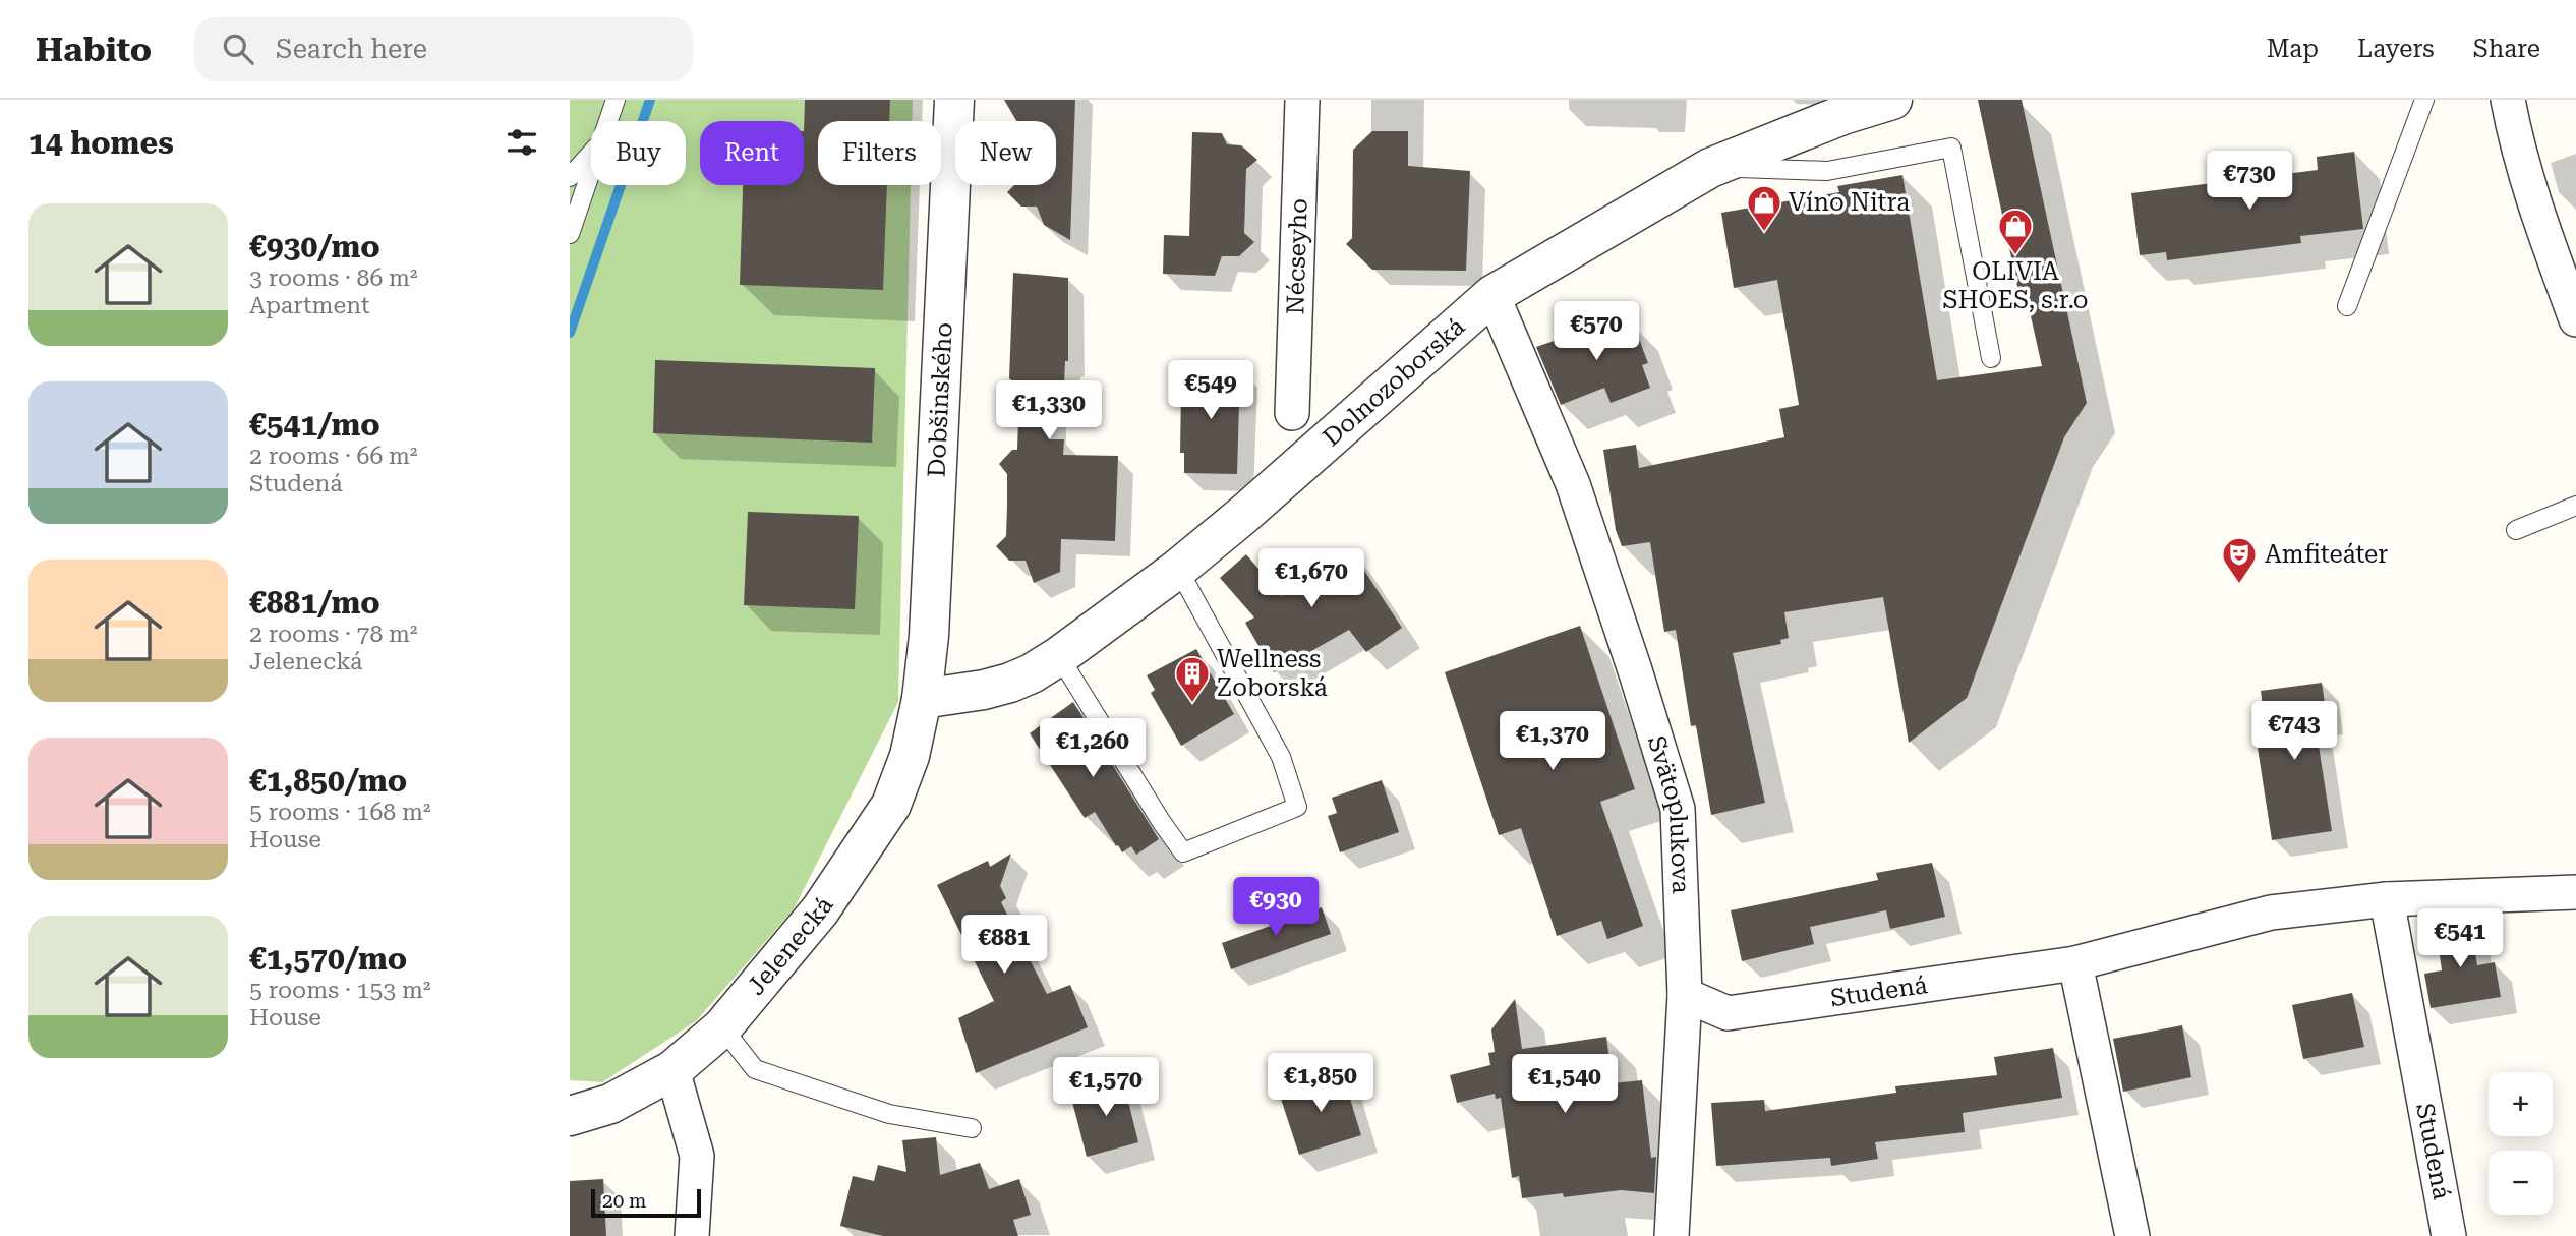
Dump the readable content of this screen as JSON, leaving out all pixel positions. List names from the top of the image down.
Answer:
{
  "streets": {
    "street": [
      "Nécseyho",
      "Dolnozoborská",
      "Dobšinského",
      "Svätoplukova",
      "Jelenecká",
      "Studená"
    ]
  },
  "crossings": [
    ["Dolnozoborská", "Dobšinského"],
    ["Dolnozoborská", "Svätoplukova"],
    ["Dolnozoborská", "Jelenecká"],
    ["Dobšinského", "Jelenecká"],
    ["Svätoplukova", "Studená"]
  ],
  "places": {
    "shop": ["Víno Nitra", "OLIVIA SHOES, s.r.o"],
    "theatre": ["Amfiteáter"],
    "building": ["Wellness Zoborská"]
  },
  "scale_bar": "20 m",
  "page": {
    "header": "Habito",
    "search": "Search here",
    "nav": ["Map", "Layers", "Share"],
    "heading": "14 homes",
    "chip": [
      "Buy",
      "Rent",
      "Filters",
      "New"
    ],
    "price": [
      "€730",
      "€570",
      "€549",
      "€1,330",
      "€1,670",
      "€743",
      "€1,370",
      "€1,260",
      "€930",
      "€541",
      "€881",
      "€1,850",
      "€1,540",
      "€1,570"
    ],
    "list": [
      {
        "name": "€930/mo",
        "note": "3 rooms · 86 m² · Apartment"
      },
      {
        "name": "€541/mo",
        "note": "2 rooms · 66 m² · Studená"
      },
      {
        "name": "€881/mo",
        "note": "2 rooms · 78 m² · Jelenecká"
      },
      {
        "name": "€1,850/mo",
        "note": "5 rooms · 168 m² · House"
      },
      {
        "name": "€1,570/mo",
        "note": "5 rooms · 153 m² · House"
      }
    ],
    "map_buttons": ["+", "−"],
    "scale": "20 m"
  }
}
